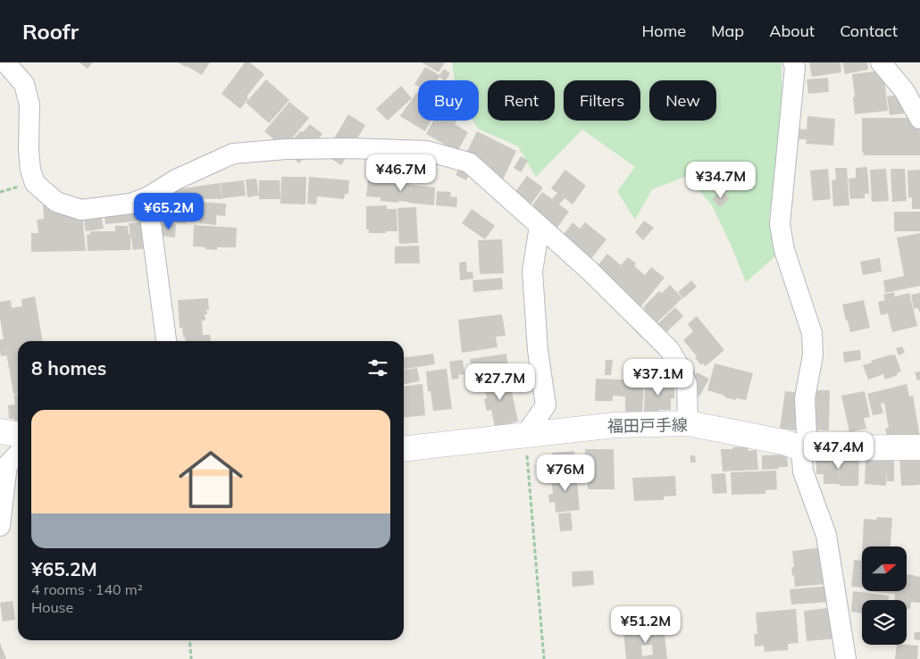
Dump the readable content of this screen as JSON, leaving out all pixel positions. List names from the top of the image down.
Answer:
{
  "streets": {
    "main road": ["福田戸手線"]
  },
  "north": "right",
  "page": {
    "header": "Roofr",
    "nav": [
      "Home",
      "Map",
      "About",
      "Contact"
    ],
    "chip": [
      "Buy",
      "Rent",
      "Filters",
      "New"
    ],
    "price": [
      "¥46.7M",
      "¥34.7M",
      "¥65.2M",
      "¥37.1M",
      "¥27.7M",
      "¥47.4M",
      "¥76M",
      "¥51.2M"
    ],
    "heading": "8 homes",
    "list": [
      {
        "name": "¥65.2M",
        "note": "4 rooms · 140 m² · House"
      }
    ]
  }
}
